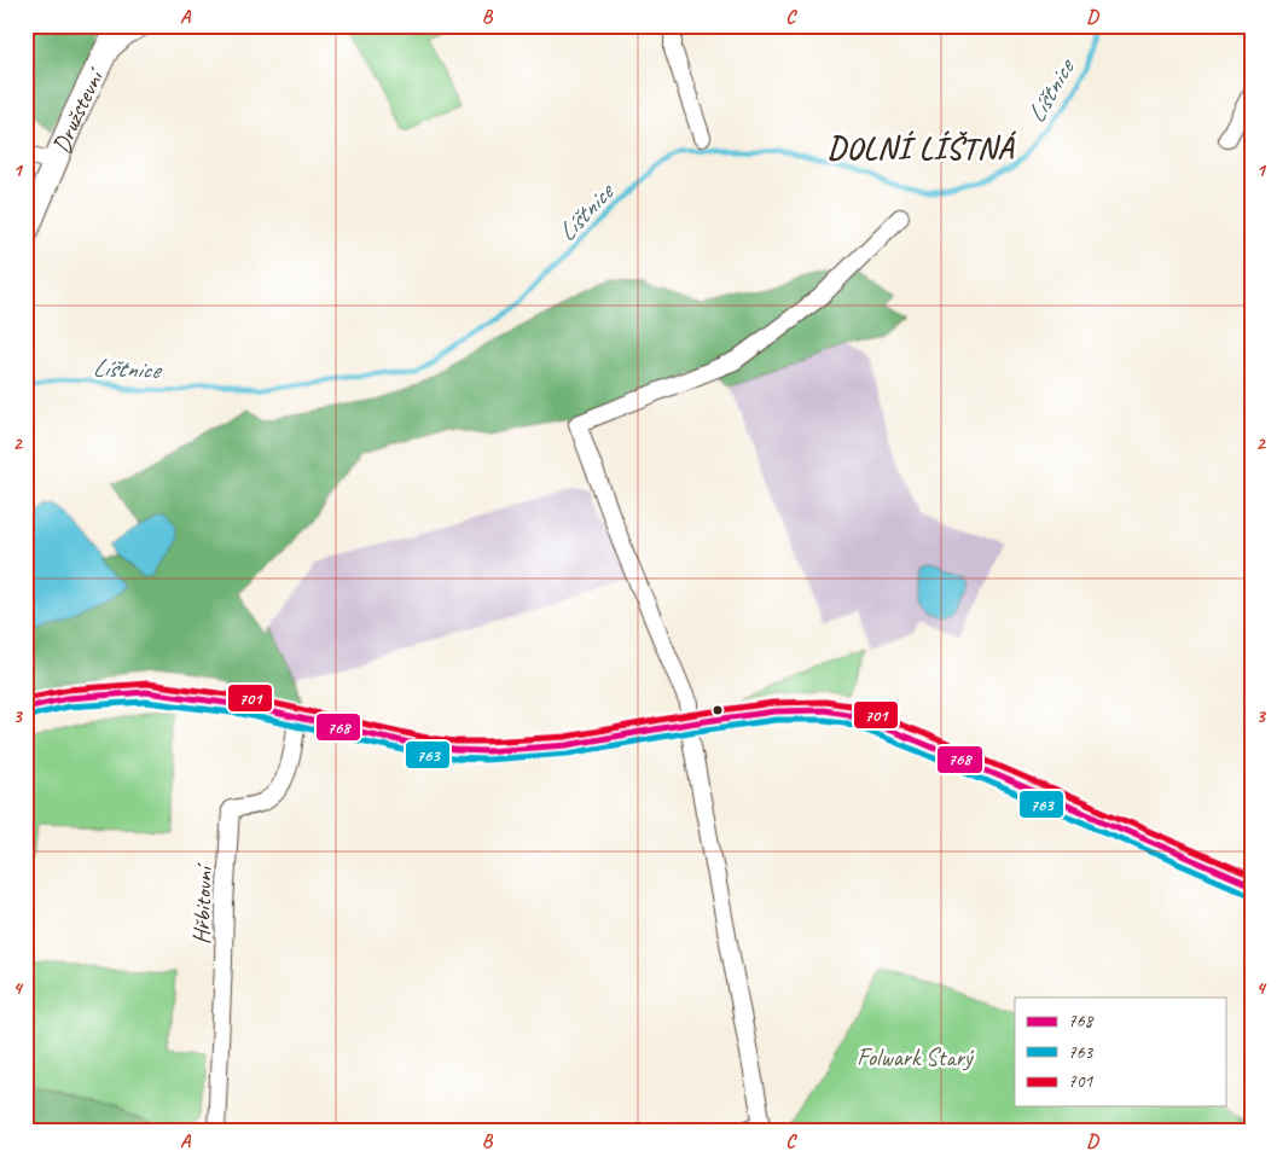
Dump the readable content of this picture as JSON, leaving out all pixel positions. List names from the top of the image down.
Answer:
{
  "streets": {
    "street": ["Družstevní", "Hřbitovní"]
  },
  "districts": ["DOLNÍ LÍŠTNÁ"],
  "water": ["Líštnice"],
  "parks": ["Folwark Starý"],
  "lines": ["transit line 701", "transit line 768", "transit line 763"],
  "legend": ["768", "763", "701"],
  "grid": {
    "columns": [
      "A",
      "B",
      "C",
      "D"
    ],
    "rows": [
      "1",
      "2",
      "3",
      "4"
    ]
  }
}
